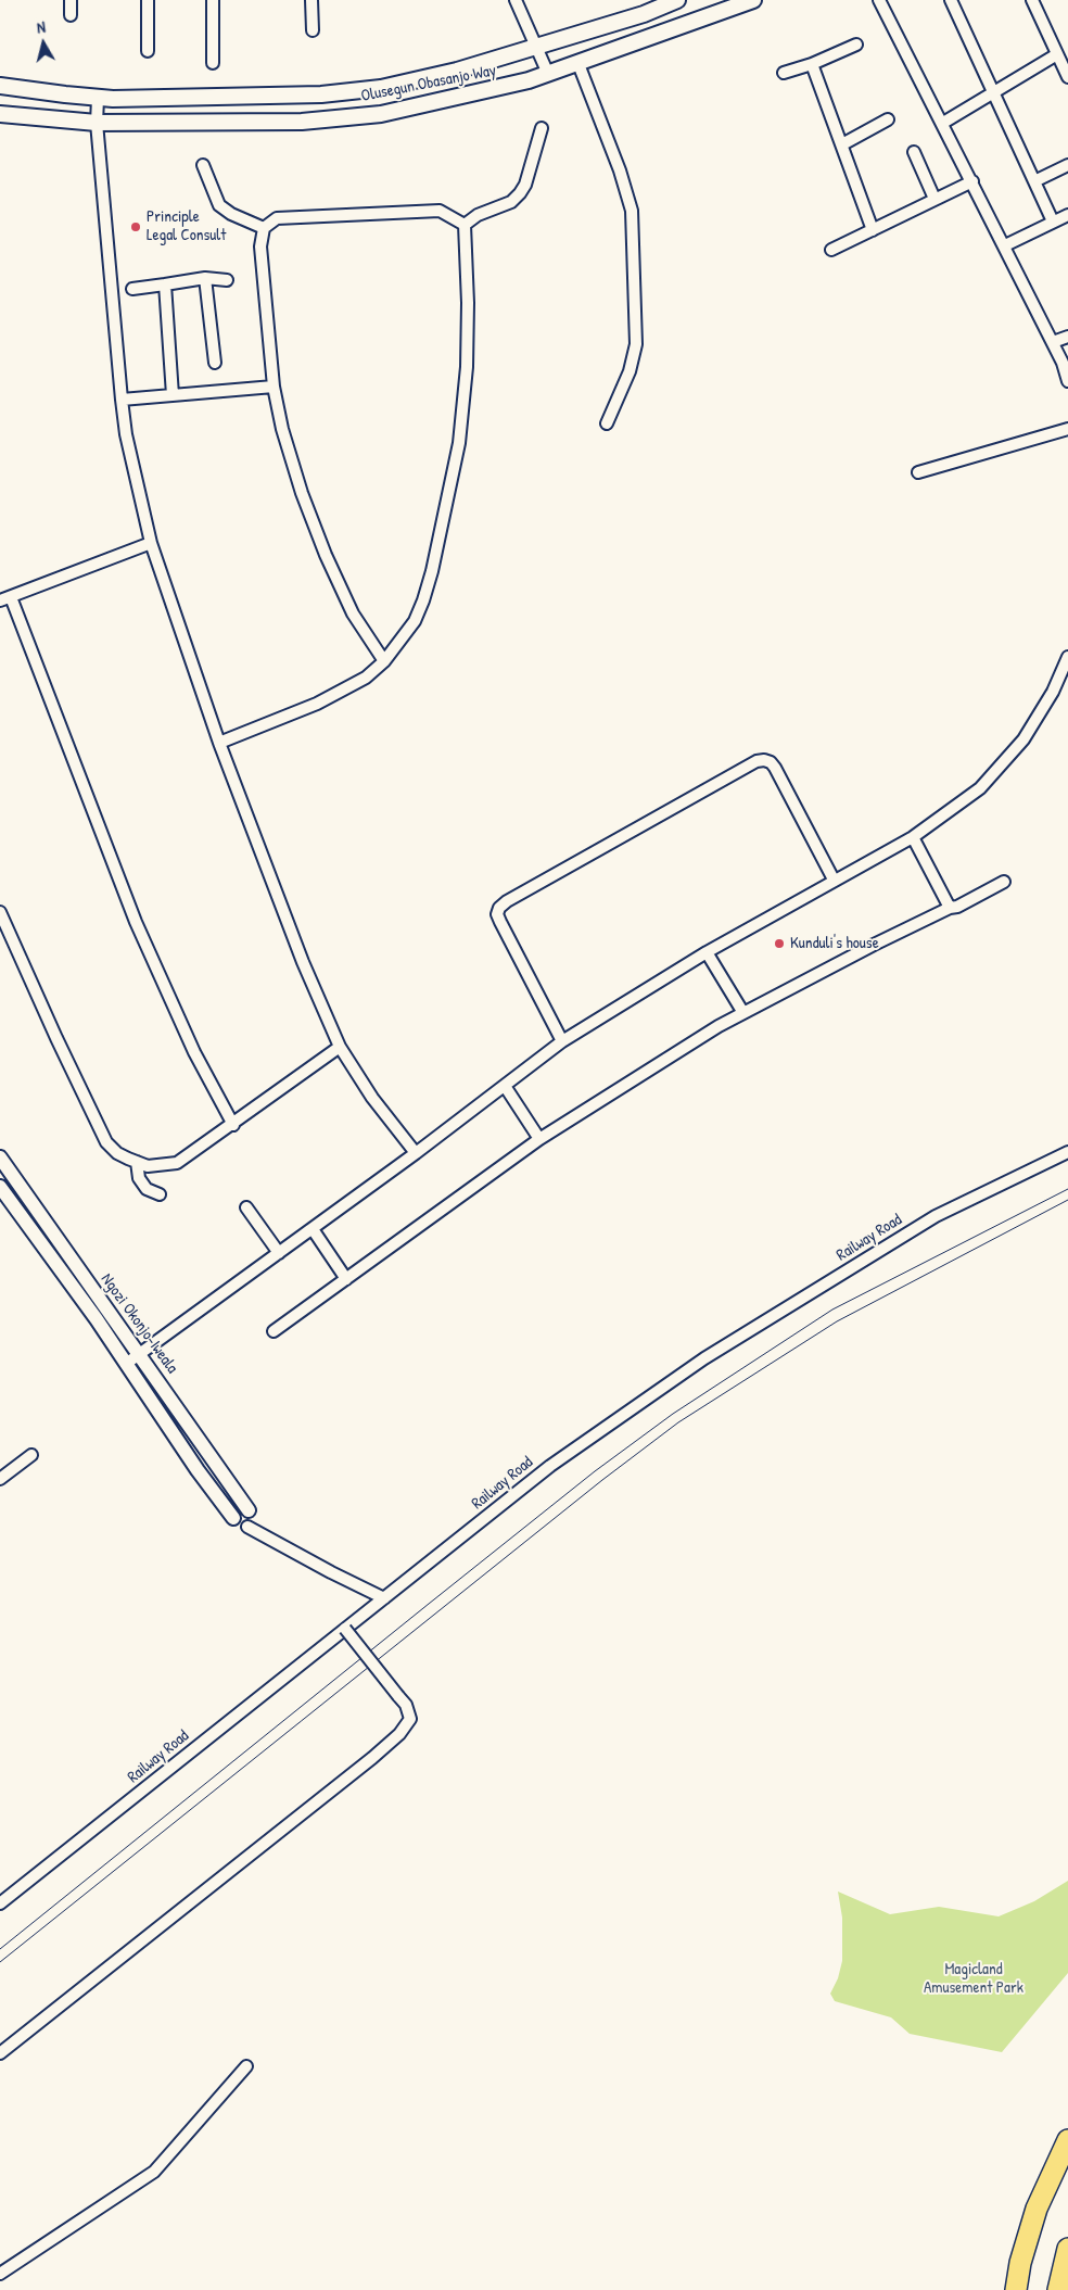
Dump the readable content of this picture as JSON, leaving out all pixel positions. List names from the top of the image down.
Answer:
{
  "streets": {
    "main road": ["Olusegun Obasanjo Way"],
    "street": ["Railway Road", "Ngozi Okonjo-Iweala"]
  },
  "parks": ["Magicland Amusement Park"],
  "places": ["Principle Legal Consult", "Kunduli's house"],
  "north": "top"
}
